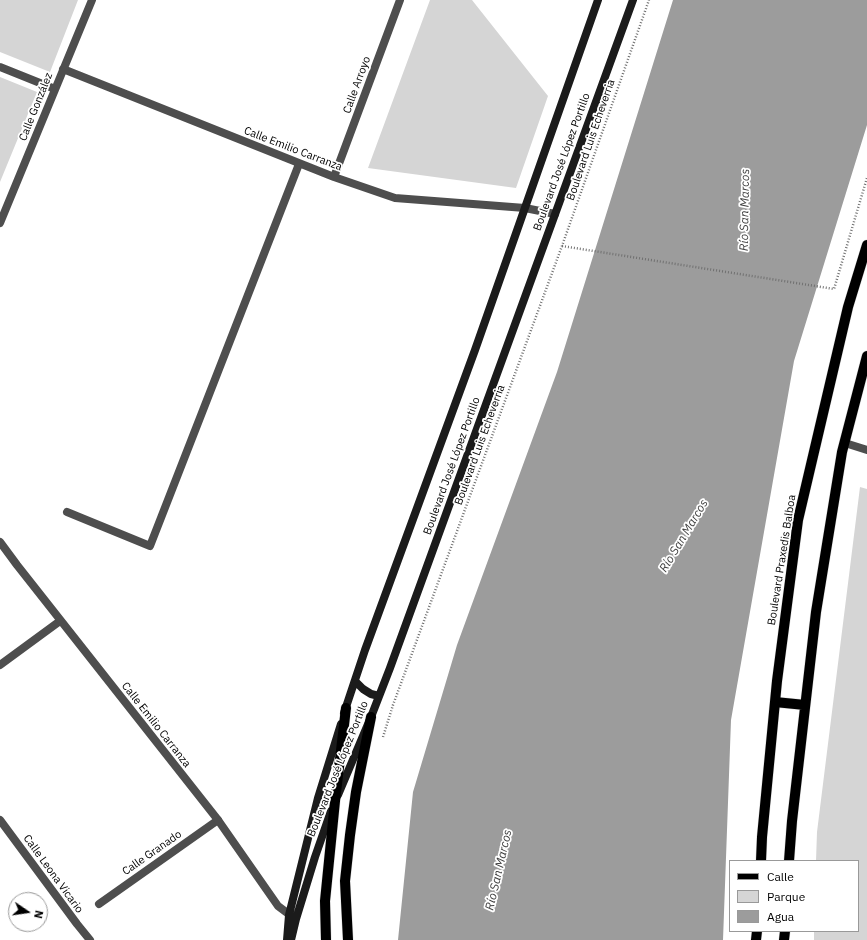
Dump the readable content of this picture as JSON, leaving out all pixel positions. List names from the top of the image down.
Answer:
{
  "streets": {
    "main road": ["Boulevard José López Portillo", "Boulevard Praxedis Balboa"],
    "street": [
      "Calle Arroyo",
      "Calle González",
      "Calle Emilio Carranza",
      "Calle Granado",
      "Calle Leona Vicario"
    ],
    "path": ["Boulevard Luis Echeverria"]
  },
  "crossings": [
    ["Calle Arroyo", "Calle Emilio Carranza"],
    ["Calle González", "Calle Emilio Carranza"],
    ["Calle Emilio Carranza", "Boulevard José López Portillo"],
    ["Calle Emilio Carranza", "Calle Granado"]
  ],
  "water": ["Río San Marcos"],
  "legend": ["Calle", "Parque", "Agua"],
  "north": "right"
}
